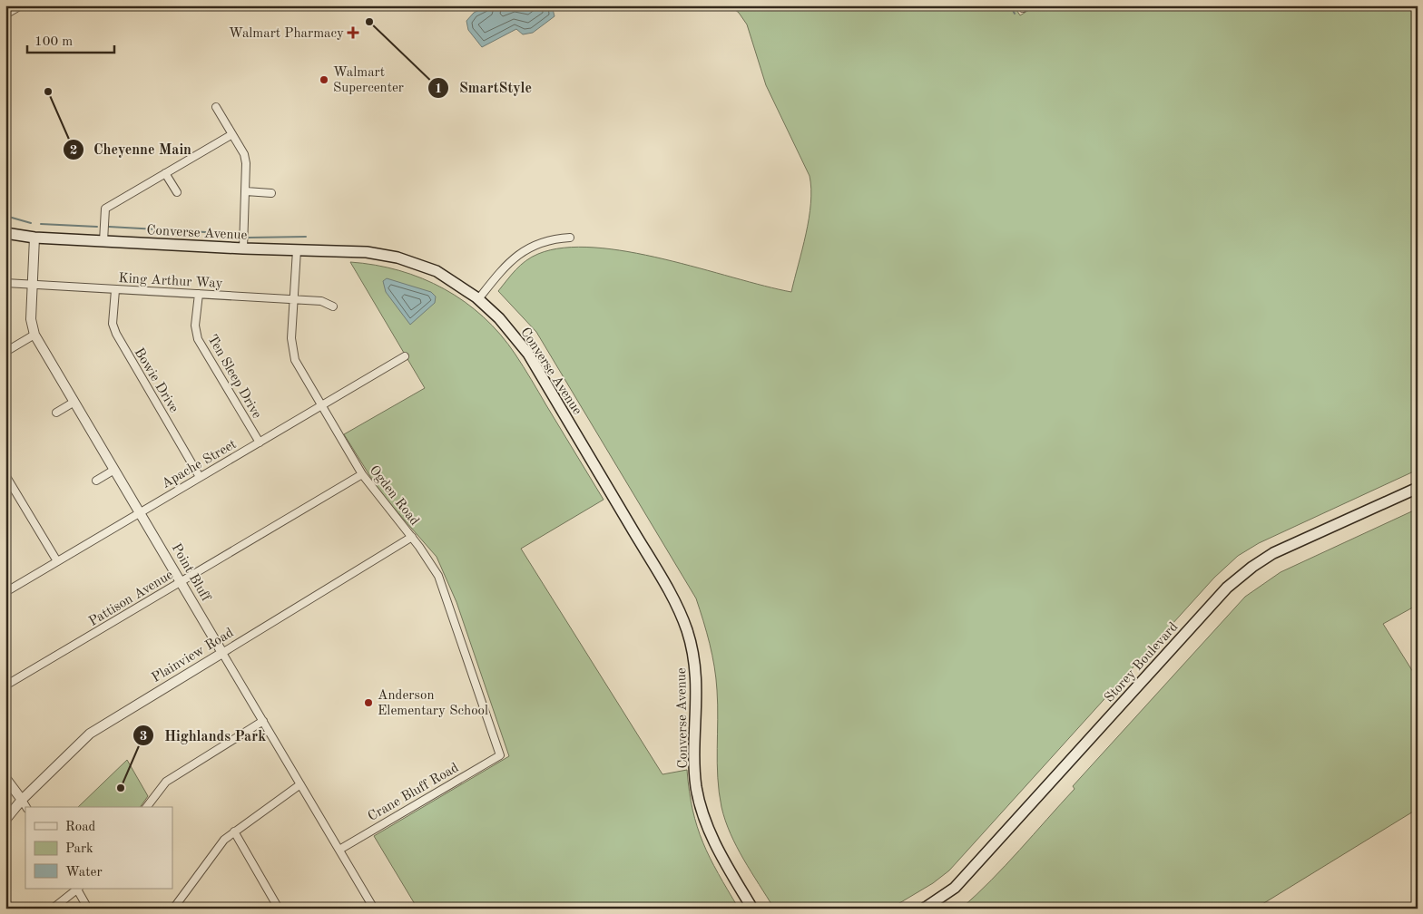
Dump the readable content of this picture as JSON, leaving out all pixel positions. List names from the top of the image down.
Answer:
{
  "streets": {
    "main road": ["Converse Avenue", "Storey Boulevard"],
    "street": [
      "King Arthur Way",
      "Ten Sleep Drive",
      "Bowie Drive",
      "Apache Street",
      "Ogden Road",
      "Point Bluff",
      "Pattison Avenue",
      "Plainview Road",
      "Crane Bluff Road"
    ]
  },
  "crossings": [
    ["Converse Avenue", "Ogden Road"],
    ["Converse Avenue", "Point Bluff"],
    ["King Arthur Way", "Ten Sleep Drive"],
    ["King Arthur Way", "Bowie Drive"],
    ["King Arthur Way", "Ogden Road"],
    ["King Arthur Way", "Point Bluff"],
    ["Ten Sleep Drive", "Apache Street"],
    ["Bowie Drive", "Apache Street"],
    ["Apache Street", "Ogden Road"],
    ["Apache Street", "Point Bluff"],
    ["Ogden Road", "Pattison Avenue"],
    ["Ogden Road", "Plainview Road"],
    ["Ogden Road", "Crane Bluff Road"],
    ["Point Bluff", "Pattison Avenue"],
    ["Point Bluff", "Plainview Road"],
    ["Point Bluff", "Crane Bluff Road"]
  ],
  "places": {
    "other": [
      "SmartStyle",
      "Walmart Supercenter",
      "Cheyenne Main",
      "Anderson Elementary School",
      "Highlands Park"
    ],
    "health": ["Walmart Pharmacy"]
  },
  "legend": ["Road", "Park", "Water"],
  "scale_bar": "100 m"
}
